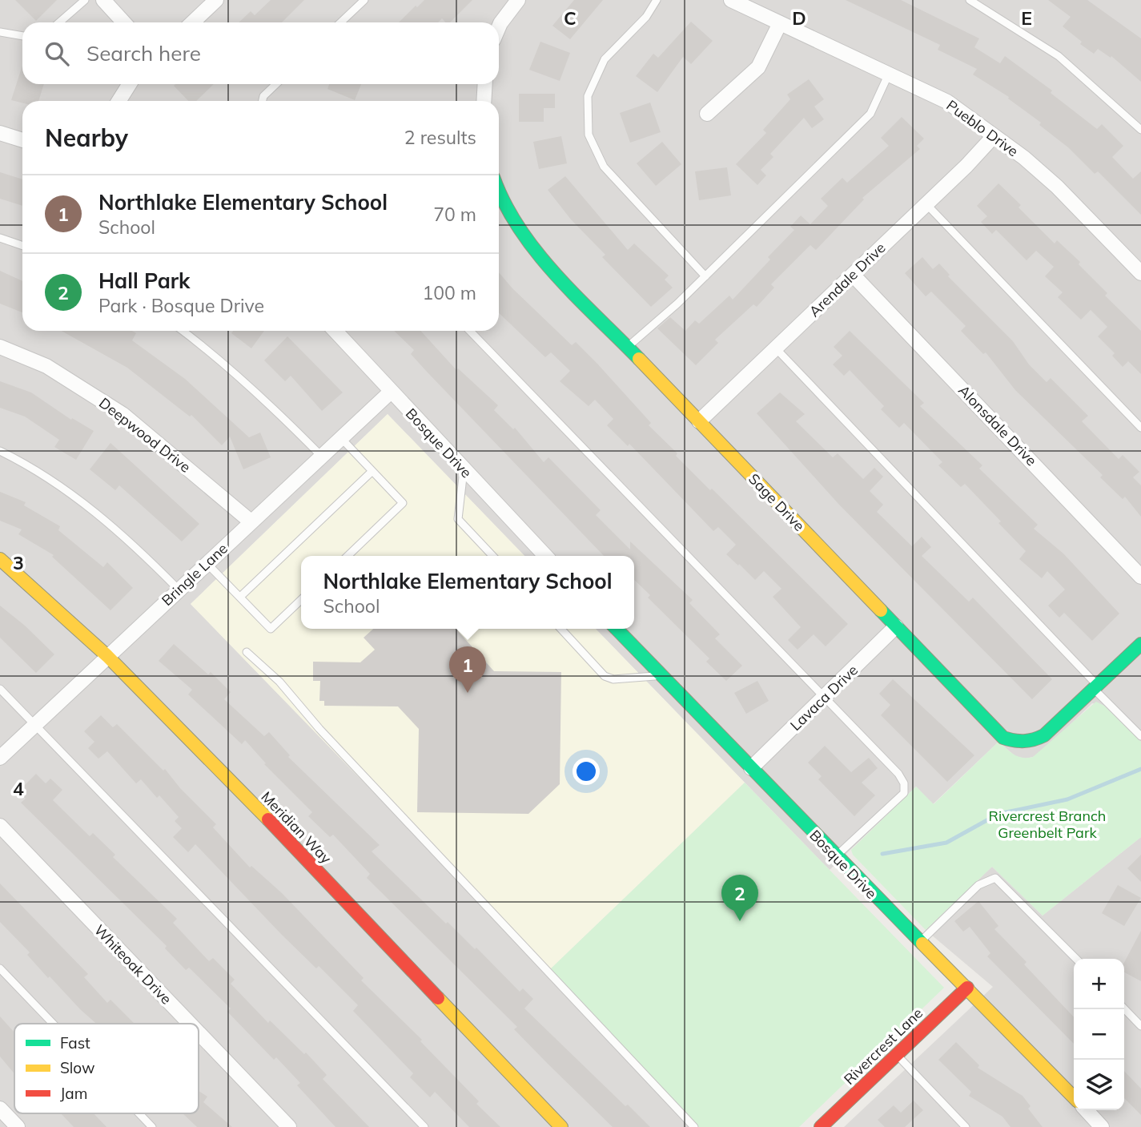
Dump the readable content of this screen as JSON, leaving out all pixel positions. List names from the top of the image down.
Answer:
{
  "streets": {
    "street": [
      "Pueblo Drive",
      "Arendale Drive",
      "Alonsdale Drive",
      "Deepwood Drive",
      "Bosque Drive",
      "Sage Drive",
      "Bringle Lane",
      "Lavaca Drive",
      "Meridian Way",
      "Whiteoak Drive",
      "Rivercrest Lane"
    ]
  },
  "crossings": [
    ["Pueblo Drive", "Arendale Drive"],
    ["Arendale Drive", "Alonsdale Drive"],
    ["Arendale Drive", "Sage Drive"],
    ["Deepwood Drive", "Bringle Lane"],
    ["Bosque Drive", "Bringle Lane"],
    ["Bosque Drive", "Lavaca Drive"],
    ["Bosque Drive", "Rivercrest Lane"],
    ["Sage Drive", "Lavaca Drive"],
    ["Bringle Lane", "Meridian Way"]
  ],
  "parks": ["Rivercrest Branch Greenbelt Park"],
  "legend": ["Fast", "Slow", "Jam"],
  "page": {
    "search": "Search here",
    "heading": ["Nearby", "2 results"],
    "list": [
      {
        "mark": "1",
        "name": "Northlake Elementary School",
        "note": "School",
        "value": "70 m"
      },
      {
        "mark": "2",
        "name": "Hall Park",
        "note": "Park · Bosque Drive",
        "value": "100 m"
      }
    ],
    "popup": ["Northlake Elementary School", "School"],
    "pins": ["1", "2"],
    "map_buttons": ["+", "−"]
  },
  "grid": {
    "columns": ["C", "D", "E"],
    "rows": ["3", "4"]
  }
}
